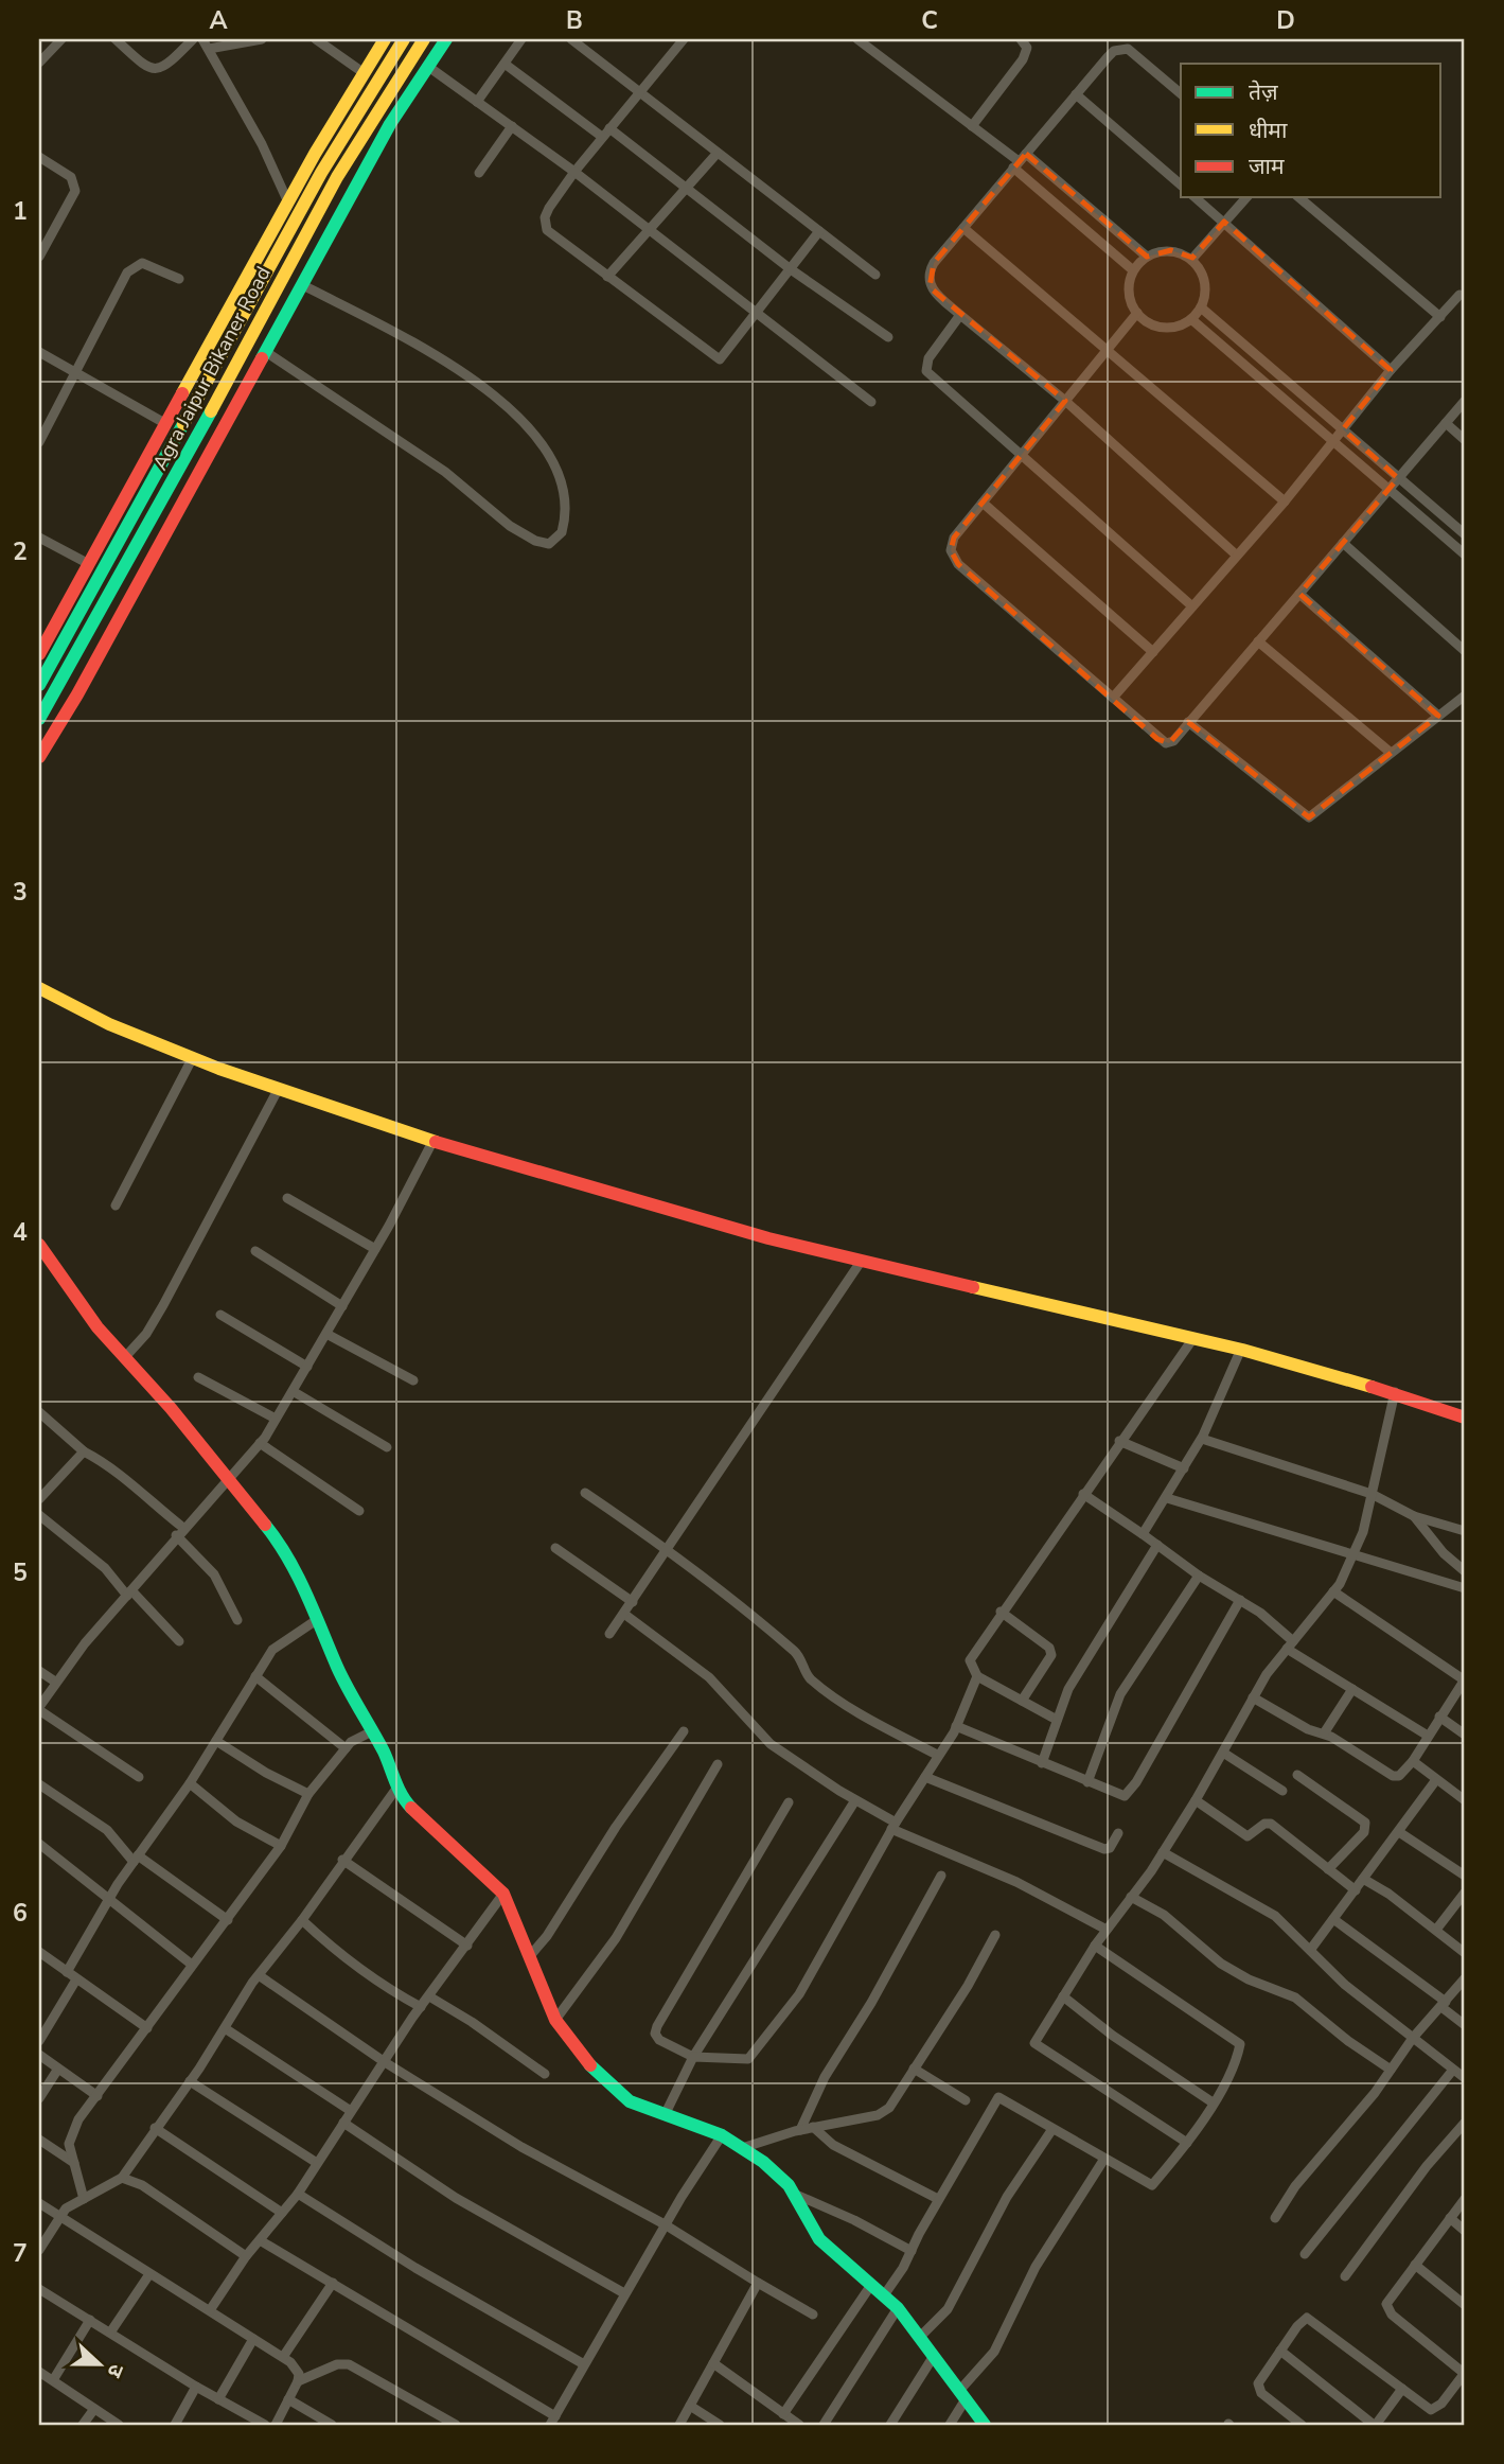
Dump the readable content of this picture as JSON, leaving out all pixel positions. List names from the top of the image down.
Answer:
{
  "streets": {
    "main road": ["Agra Jaipur Bikaner Road"]
  },
  "legend": ["तेज़", "धीमा", "जाम"],
  "north": "right",
  "grid": {
    "columns": [
      "A",
      "B",
      "C",
      "D"
    ],
    "rows": [
      "1",
      "2",
      "3",
      "4",
      "5",
      "6",
      "7"
    ]
  }
}
